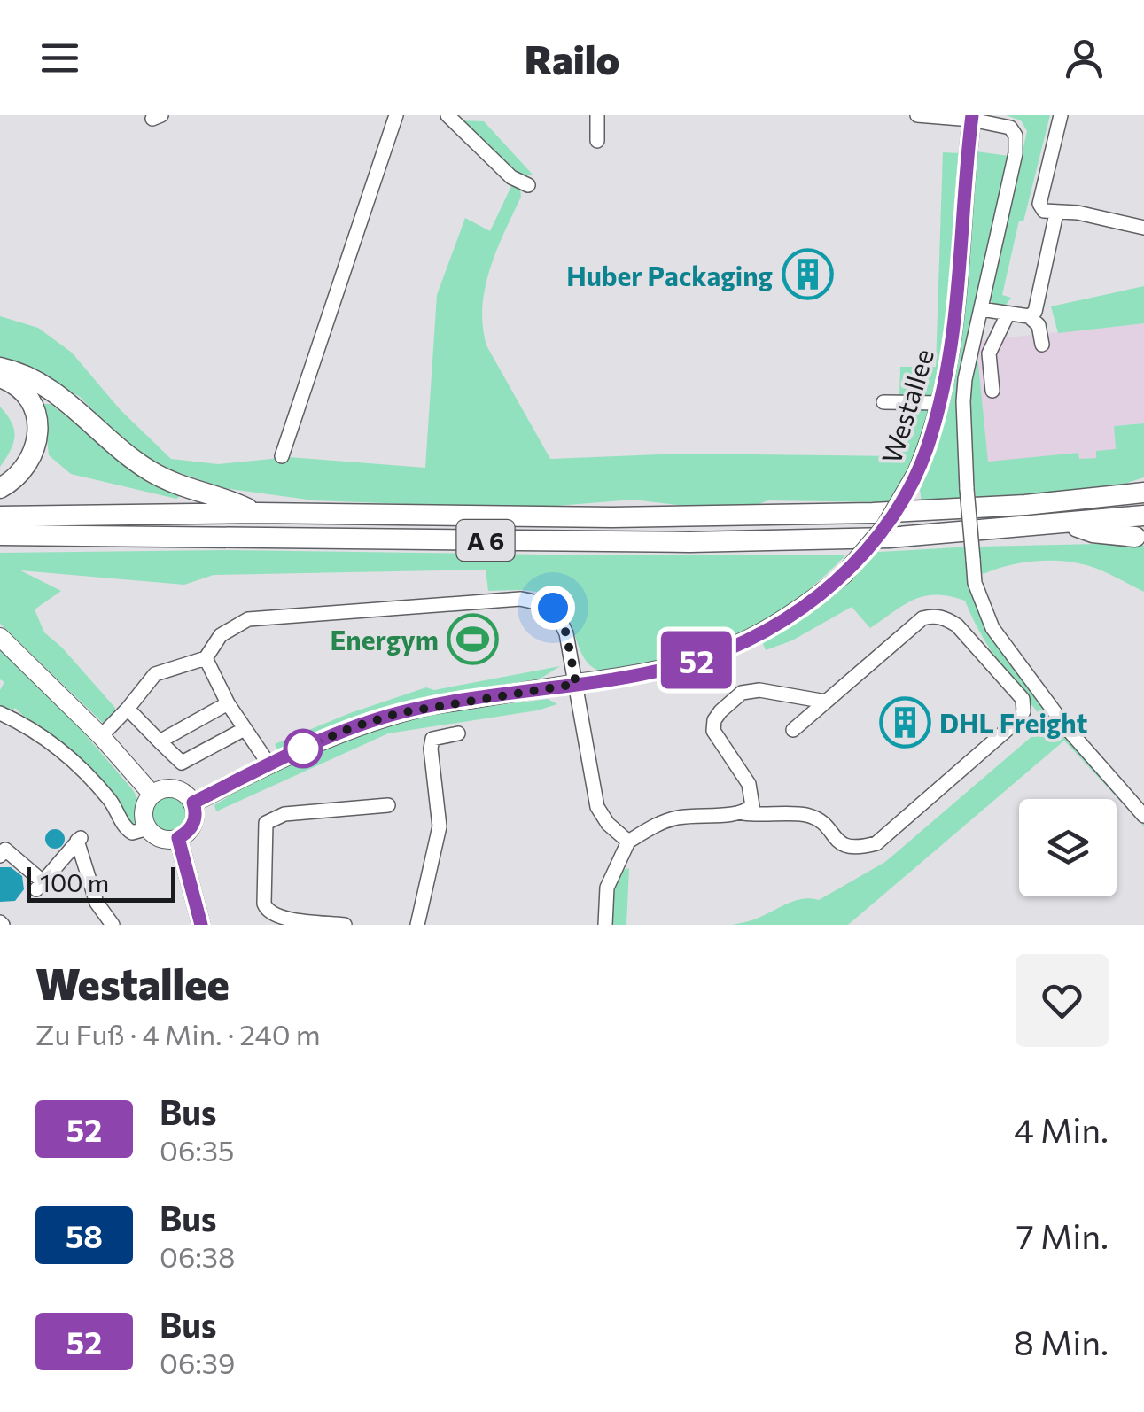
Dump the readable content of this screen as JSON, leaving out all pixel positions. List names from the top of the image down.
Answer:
{
  "streets": {
    "highway": ["A 6"],
    "main road": ["Westallee"]
  },
  "places": {
    "building": ["Huber Packaging", "DHL Freight"],
    "sports": ["Energym"]
  },
  "lines": ["bus line 52"],
  "scale_bar": "100 m",
  "page": {
    "header": "Railo",
    "on_map": "52",
    "scale": "100 m",
    "heading": ["Westallee", "Zu Fuß · 4 Min. · 240 m"],
    "list": [
      {
        "mark": "52",
        "name": "Bus",
        "note": "06:35",
        "value": "4 Min."
      },
      {
        "mark": "58",
        "name": "Bus",
        "note": "06:38",
        "value": "7 Min."
      },
      {
        "mark": "52",
        "name": "Bus",
        "note": "06:39",
        "value": "8 Min."
      }
    ]
  }
}
